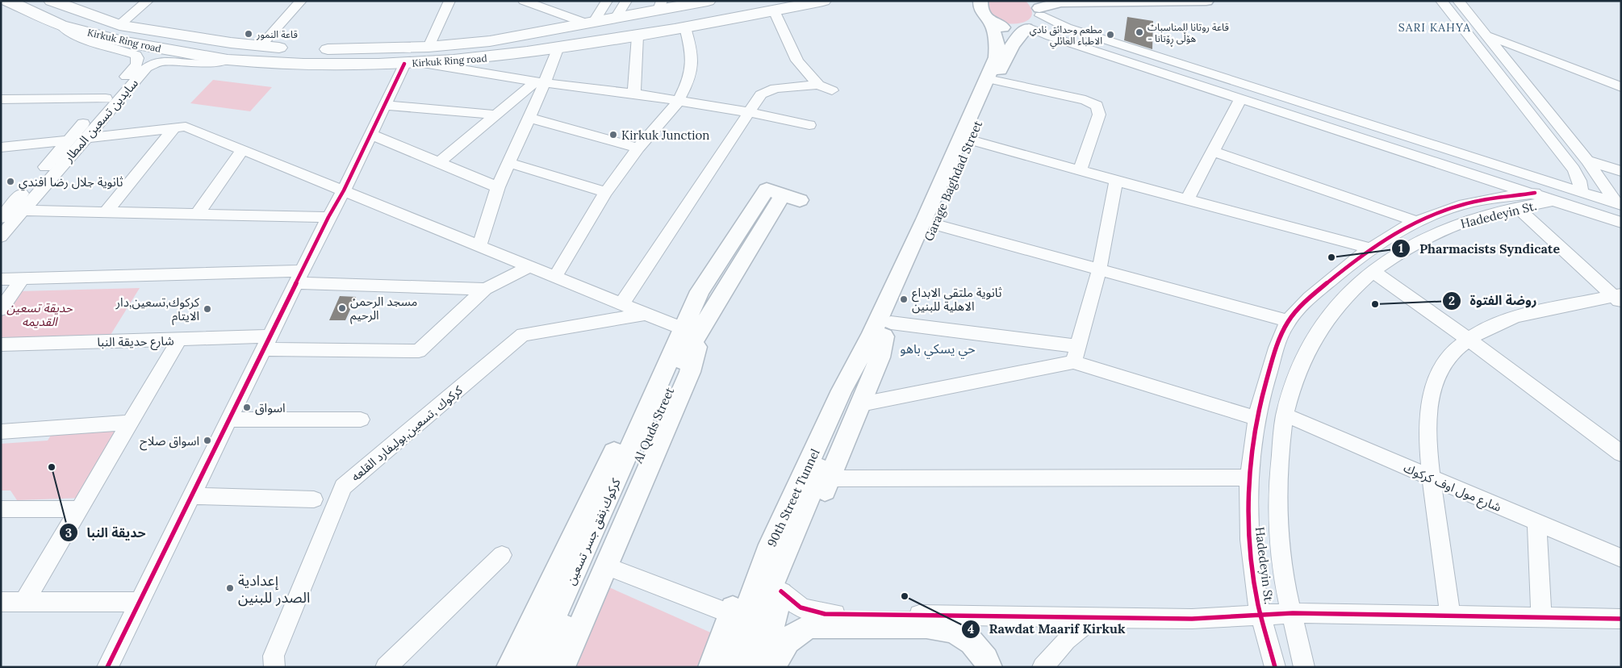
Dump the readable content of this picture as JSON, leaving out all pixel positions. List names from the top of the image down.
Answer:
{
  "streets": {
    "highway": ["Kirkuk Ring road"],
    "main road": [
      "Garage Baghdad Street",
      "Al Quds Street",
      "90th Street Tunnel",
      "كركوك,نفق جسر تسعين"
    ],
    "street": [
      "سايدين تسعين المطار",
      "Hadedeyin St.",
      "شارع حديقة النبا",
      "كركوك ,تسعين,بوليفارد القلعه",
      "شارع مول اوف كركوك"
    ]
  },
  "crossings": [
    ["Kirkuk Ring road", "سايدين تسعين المطار"],
    ["Garage Baghdad Street", "90th Street Tunnel"],
    ["Hadedeyin St.", "شارع مول اوف كركوك"],
    ["Al Quds Street", "كركوك,نفق جسر تسعين"]
  ],
  "districts": ["SARI KAHYA", "حي يسكي باهو"],
  "parks": ["حديقة تسعين القديمه"],
  "places": [
    "قاعة روتانا للمناسبات - هۆڵی ڕۆتانا",
    "قاعة النمور",
    "مطعم وحدائق نادي الاطباء العائلي",
    "Kirkuk Junction",
    "ثانوية جلال رضا افندي",
    "Pharmacists Syndicate",
    "ثانوية ملتقى الابداع الاهلية للبنين",
    "روضة الفتوة",
    "مسجد الرحمن الرحيم",
    "كركوك,تسعين,دار الايتام",
    "اسواق",
    "اسواق صلاح",
    "حديقة النبا",
    "إعدادية الصدر للبنين",
    "Rawdat Maarif Kirkuk"
  ]
}
